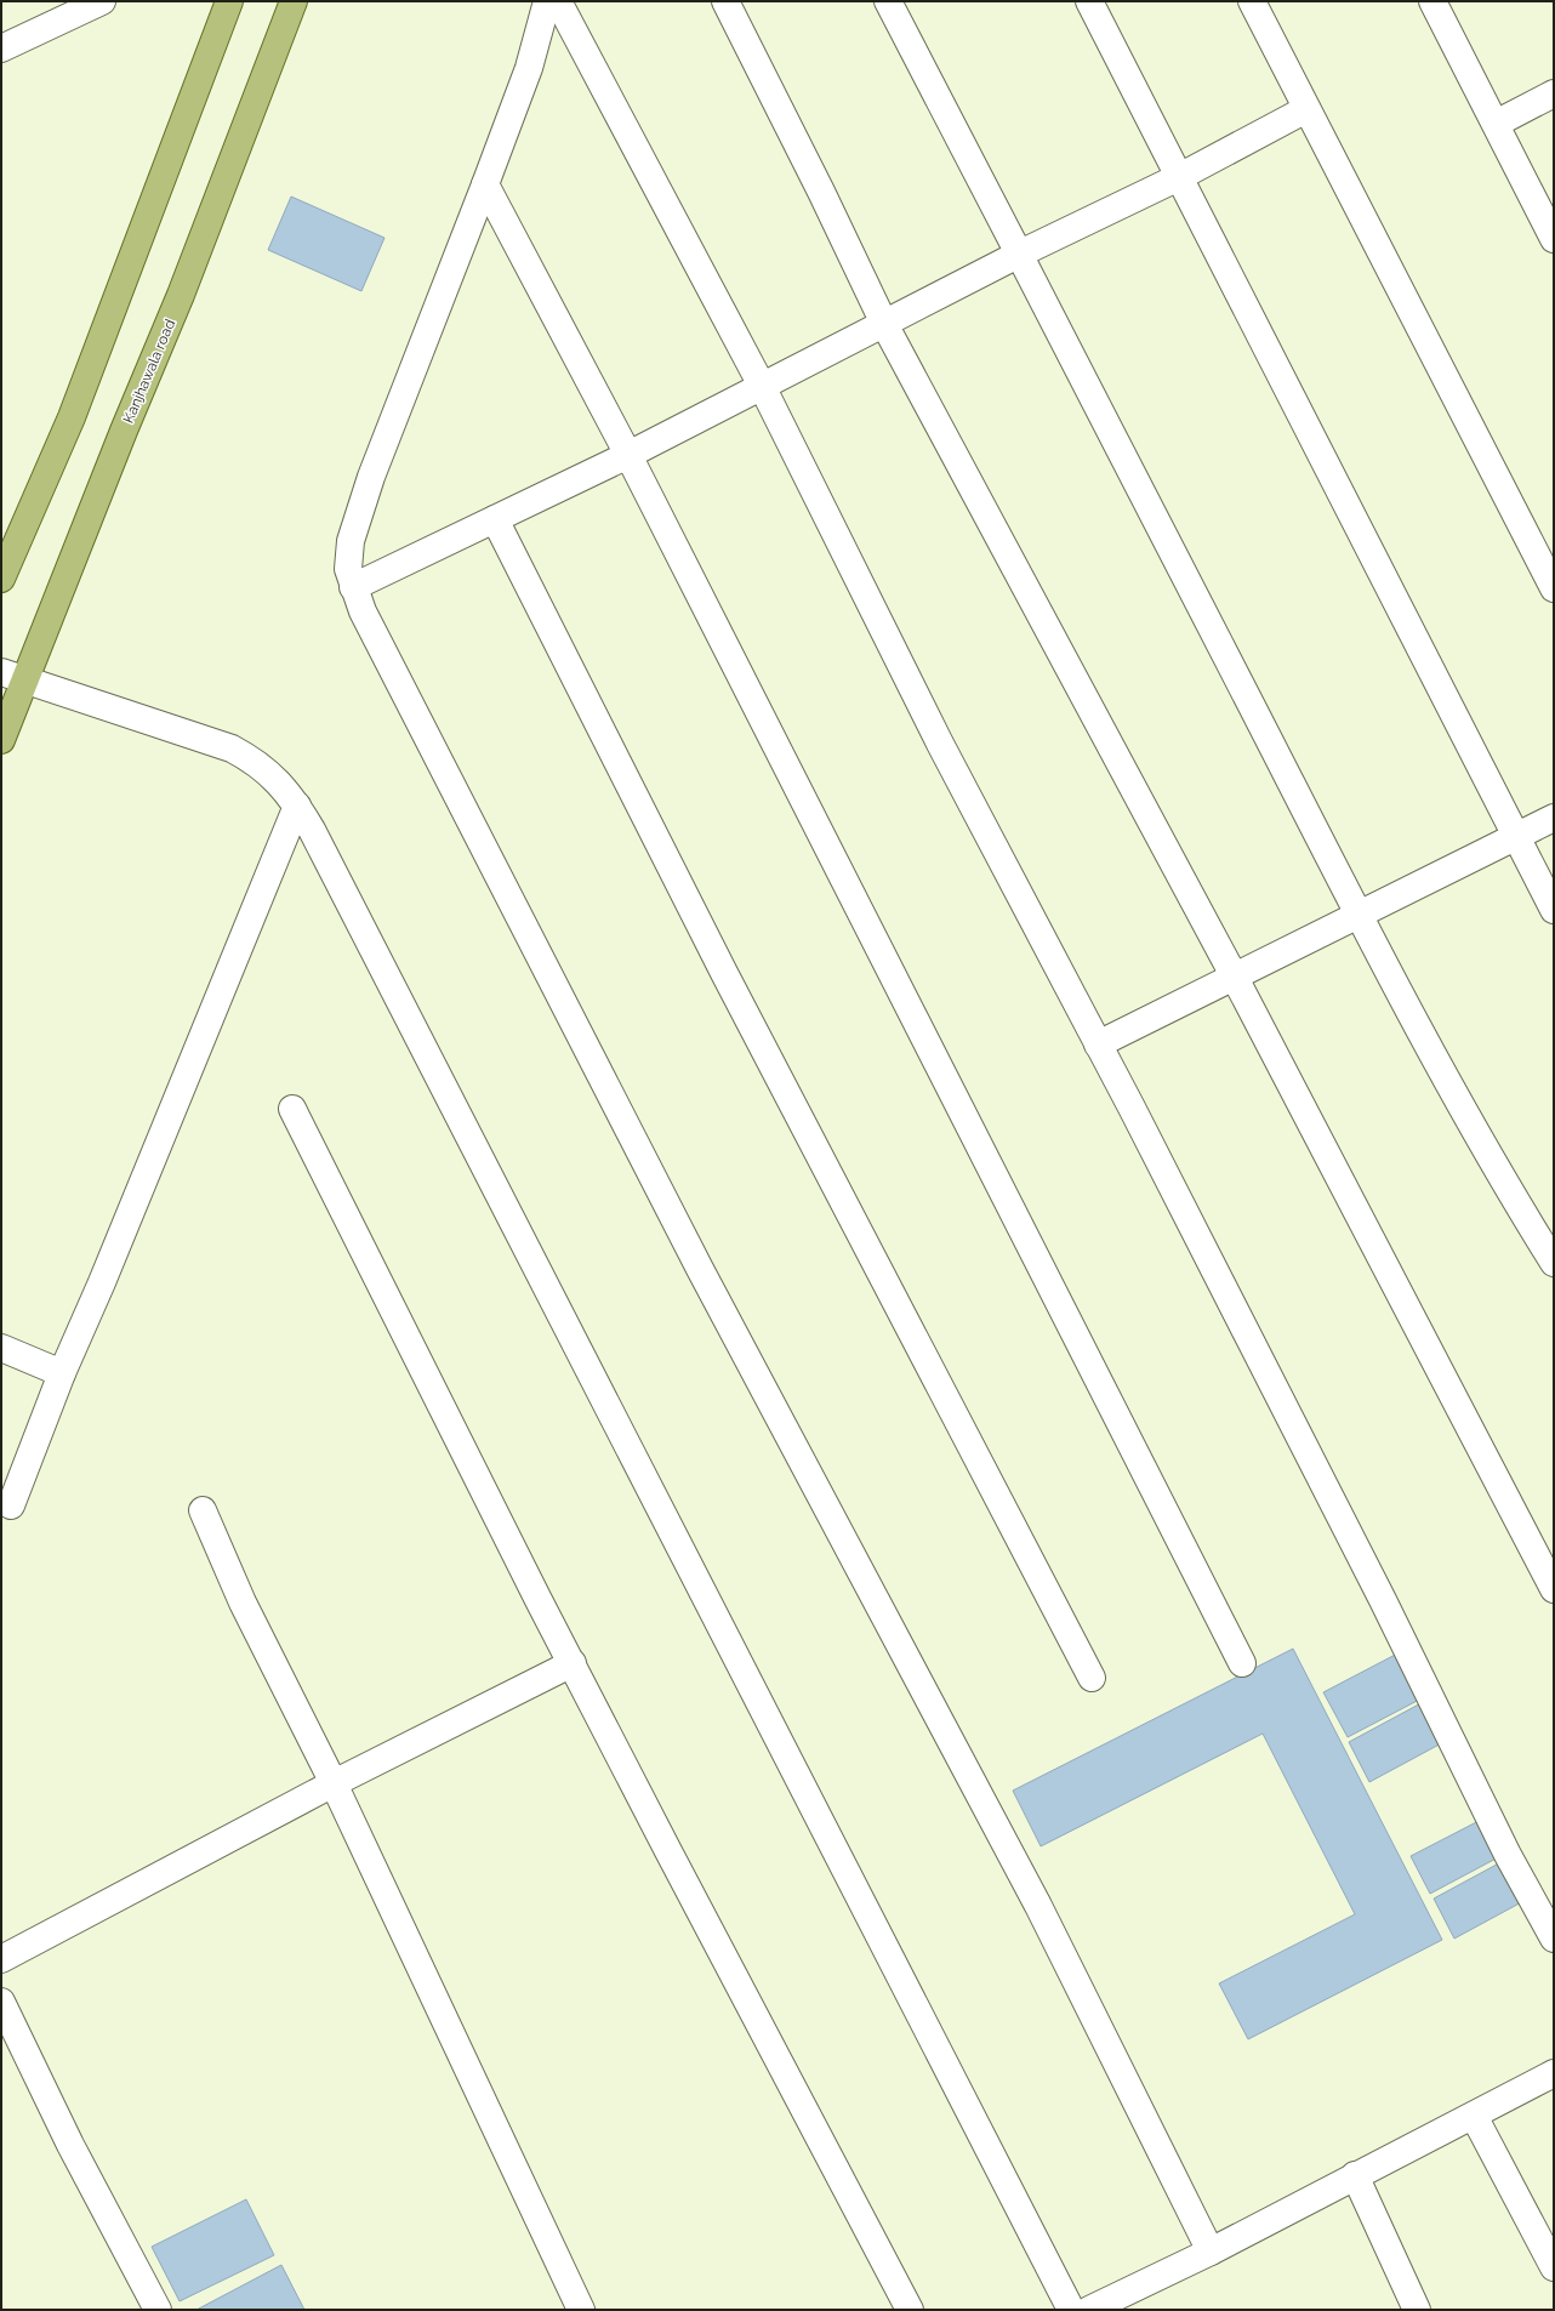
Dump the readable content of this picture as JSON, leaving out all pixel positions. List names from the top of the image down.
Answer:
{
  "streets": {
    "main road": ["Kanjhawala road"]
  }
}
